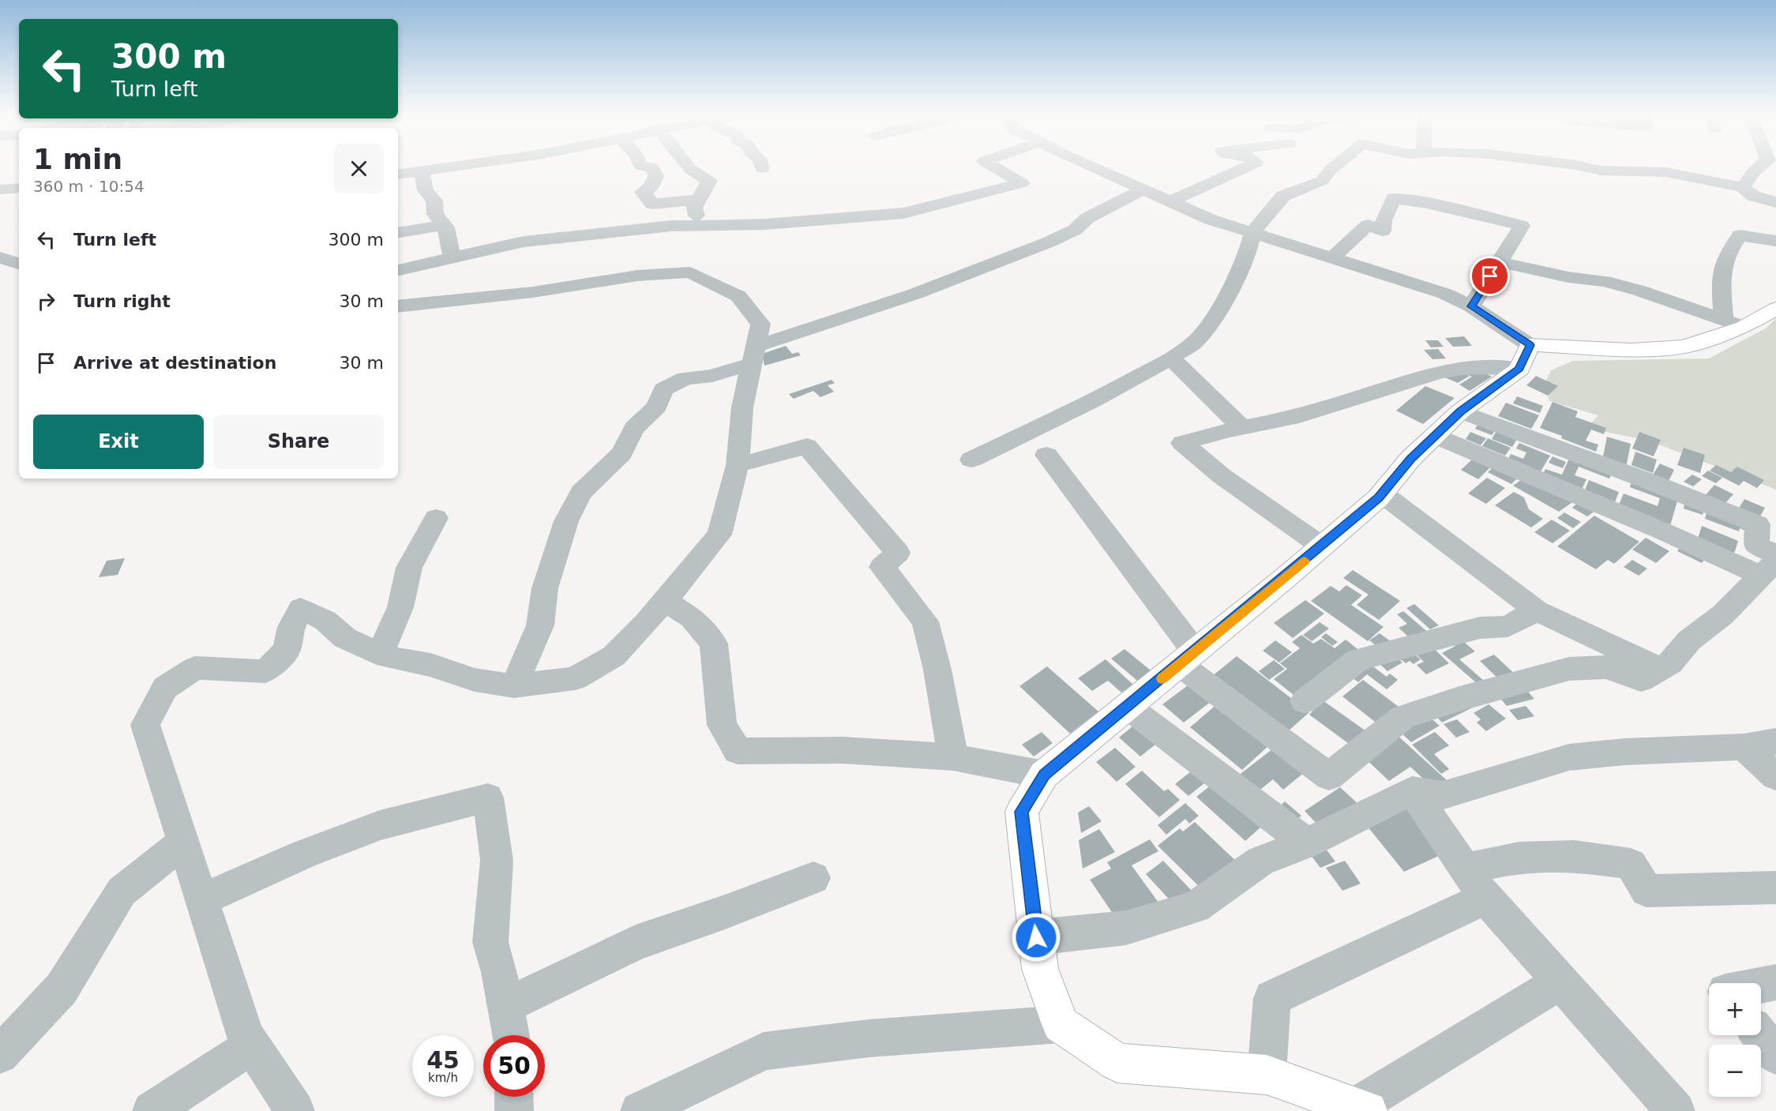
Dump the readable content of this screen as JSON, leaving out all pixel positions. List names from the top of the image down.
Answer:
{
  "page": {
    "turn": ["300 m", "Turn left"],
    "heading": ["1 min", "360 m · 10:54"],
    "list": [
      {
        "name": "Turn left",
        "value": "300 m"
      },
      {
        "name": "Turn right",
        "value": "30 m"
      },
      {
        "name": "Arrive at destination",
        "value": "30 m"
      }
    ],
    "buttons": ["Exit", "Share"],
    "map_buttons": ["+", "−"],
    "speed": "45 km/h",
    "limit": "50"
  }
}
